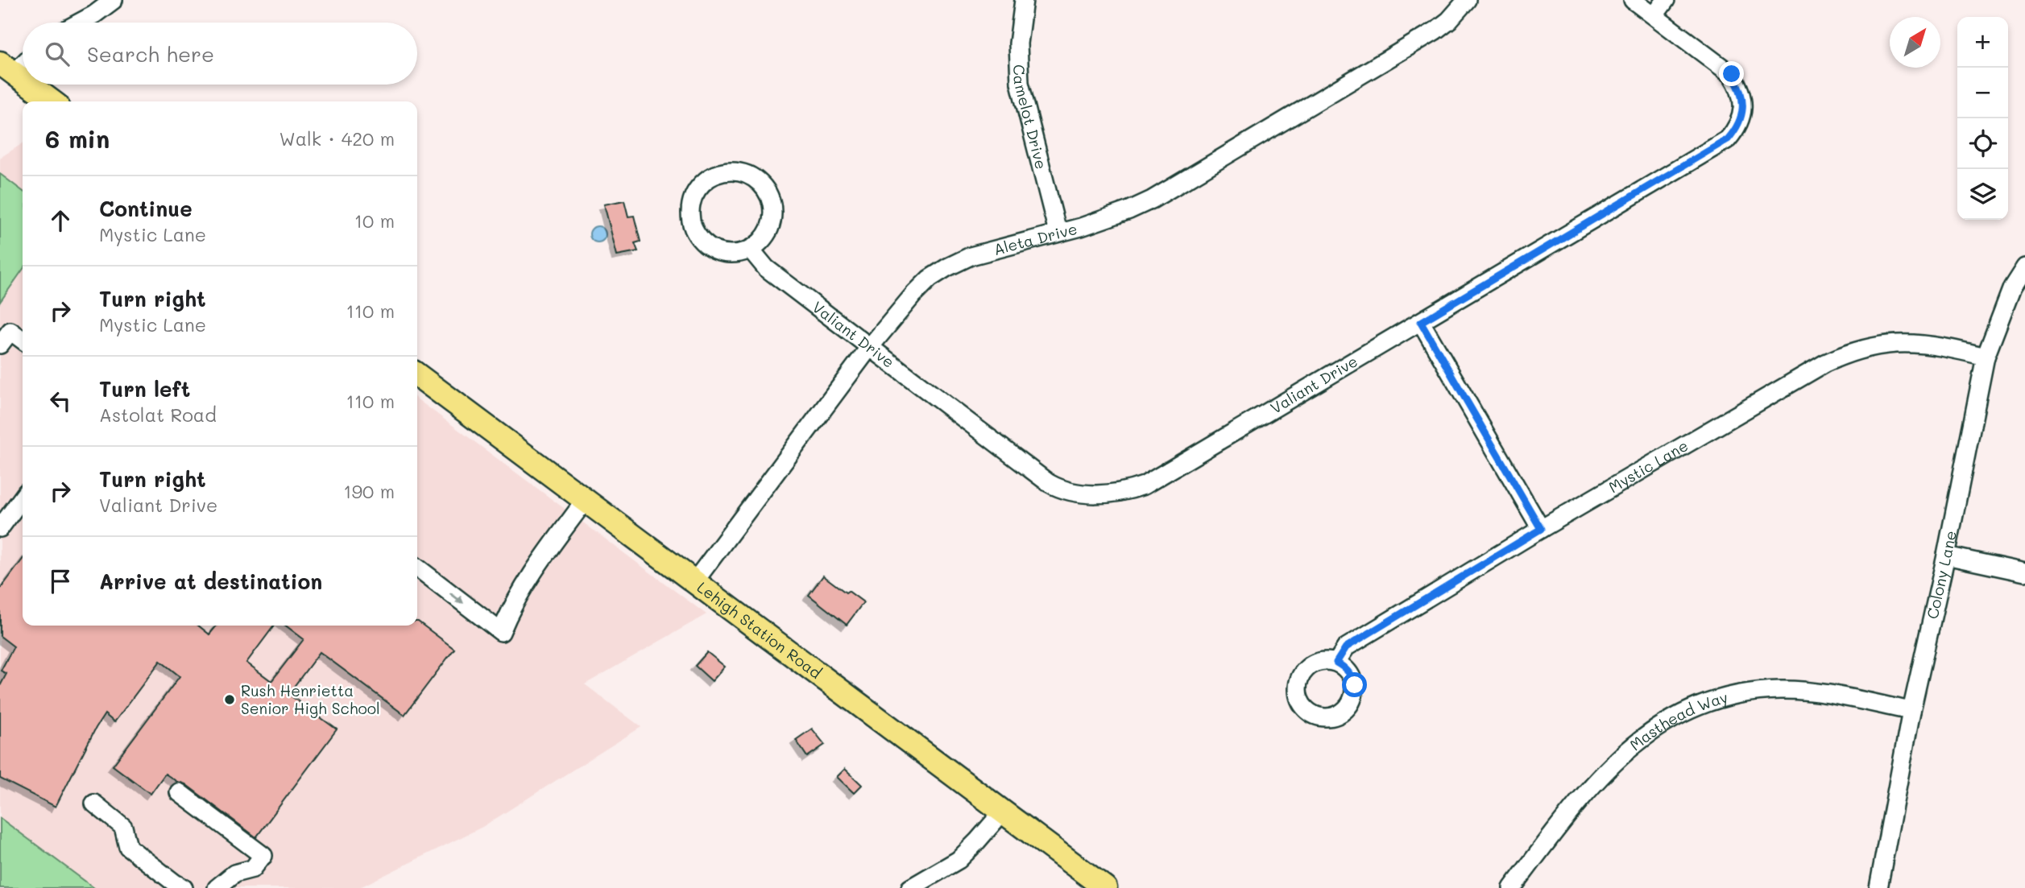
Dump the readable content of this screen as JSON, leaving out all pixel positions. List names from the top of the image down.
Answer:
{
  "streets": {
    "main road": ["Lehigh Station Road"],
    "street": [
      "Camelot Drive",
      "Aleta Drive",
      "Valiant Drive",
      "Mystic Lane",
      "Colony Lane",
      "Masthead Way"
    ]
  },
  "crossings": [
    ["Camelot Drive", "Aleta Drive"],
    ["Aleta Drive", "Valiant Drive"],
    ["Aleta Drive", "Lehigh Station Road"],
    ["Mystic Lane", "Colony Lane"],
    ["Colony Lane", "Masthead Way"]
  ],
  "places": ["Rush Henrietta Senior High School"],
  "north": "top right",
  "page": {
    "map_buttons": ["+", "−"],
    "search": "Search here",
    "heading": ["6 min", "Walk · 420 m"],
    "list": [
      ["Continue", "Mystic Lane", "10 m"],
      ["Turn right", "Mystic Lane", "110 m"],
      ["Turn left", "Astolat Road", "110 m"],
      ["Turn right", "Valiant Drive", "190 m"],
      "Arrive at destination"
    ]
  }
}
